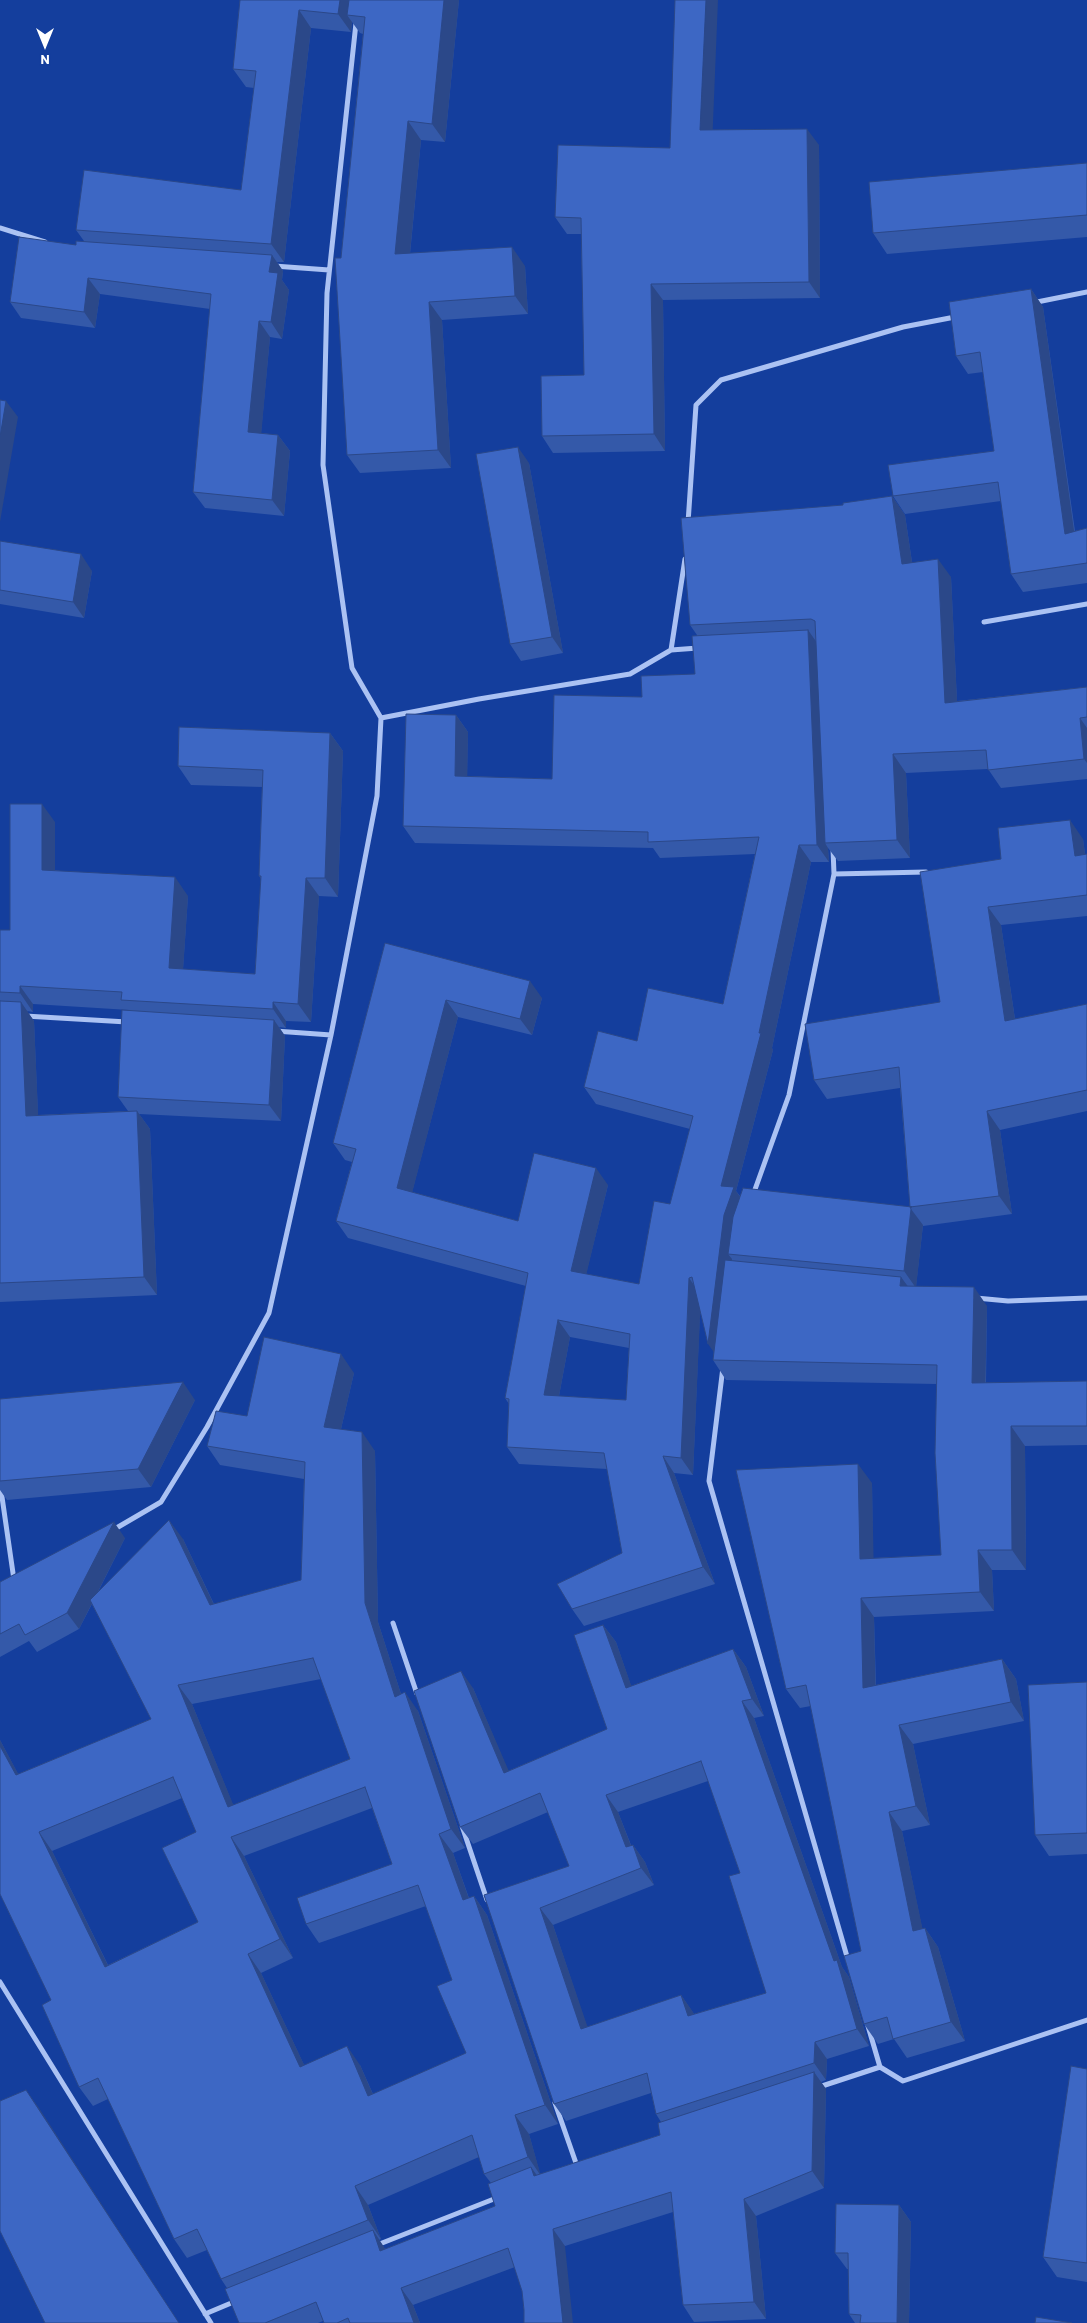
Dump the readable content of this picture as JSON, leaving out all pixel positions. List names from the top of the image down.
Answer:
{
  "north": "bottom"
}
